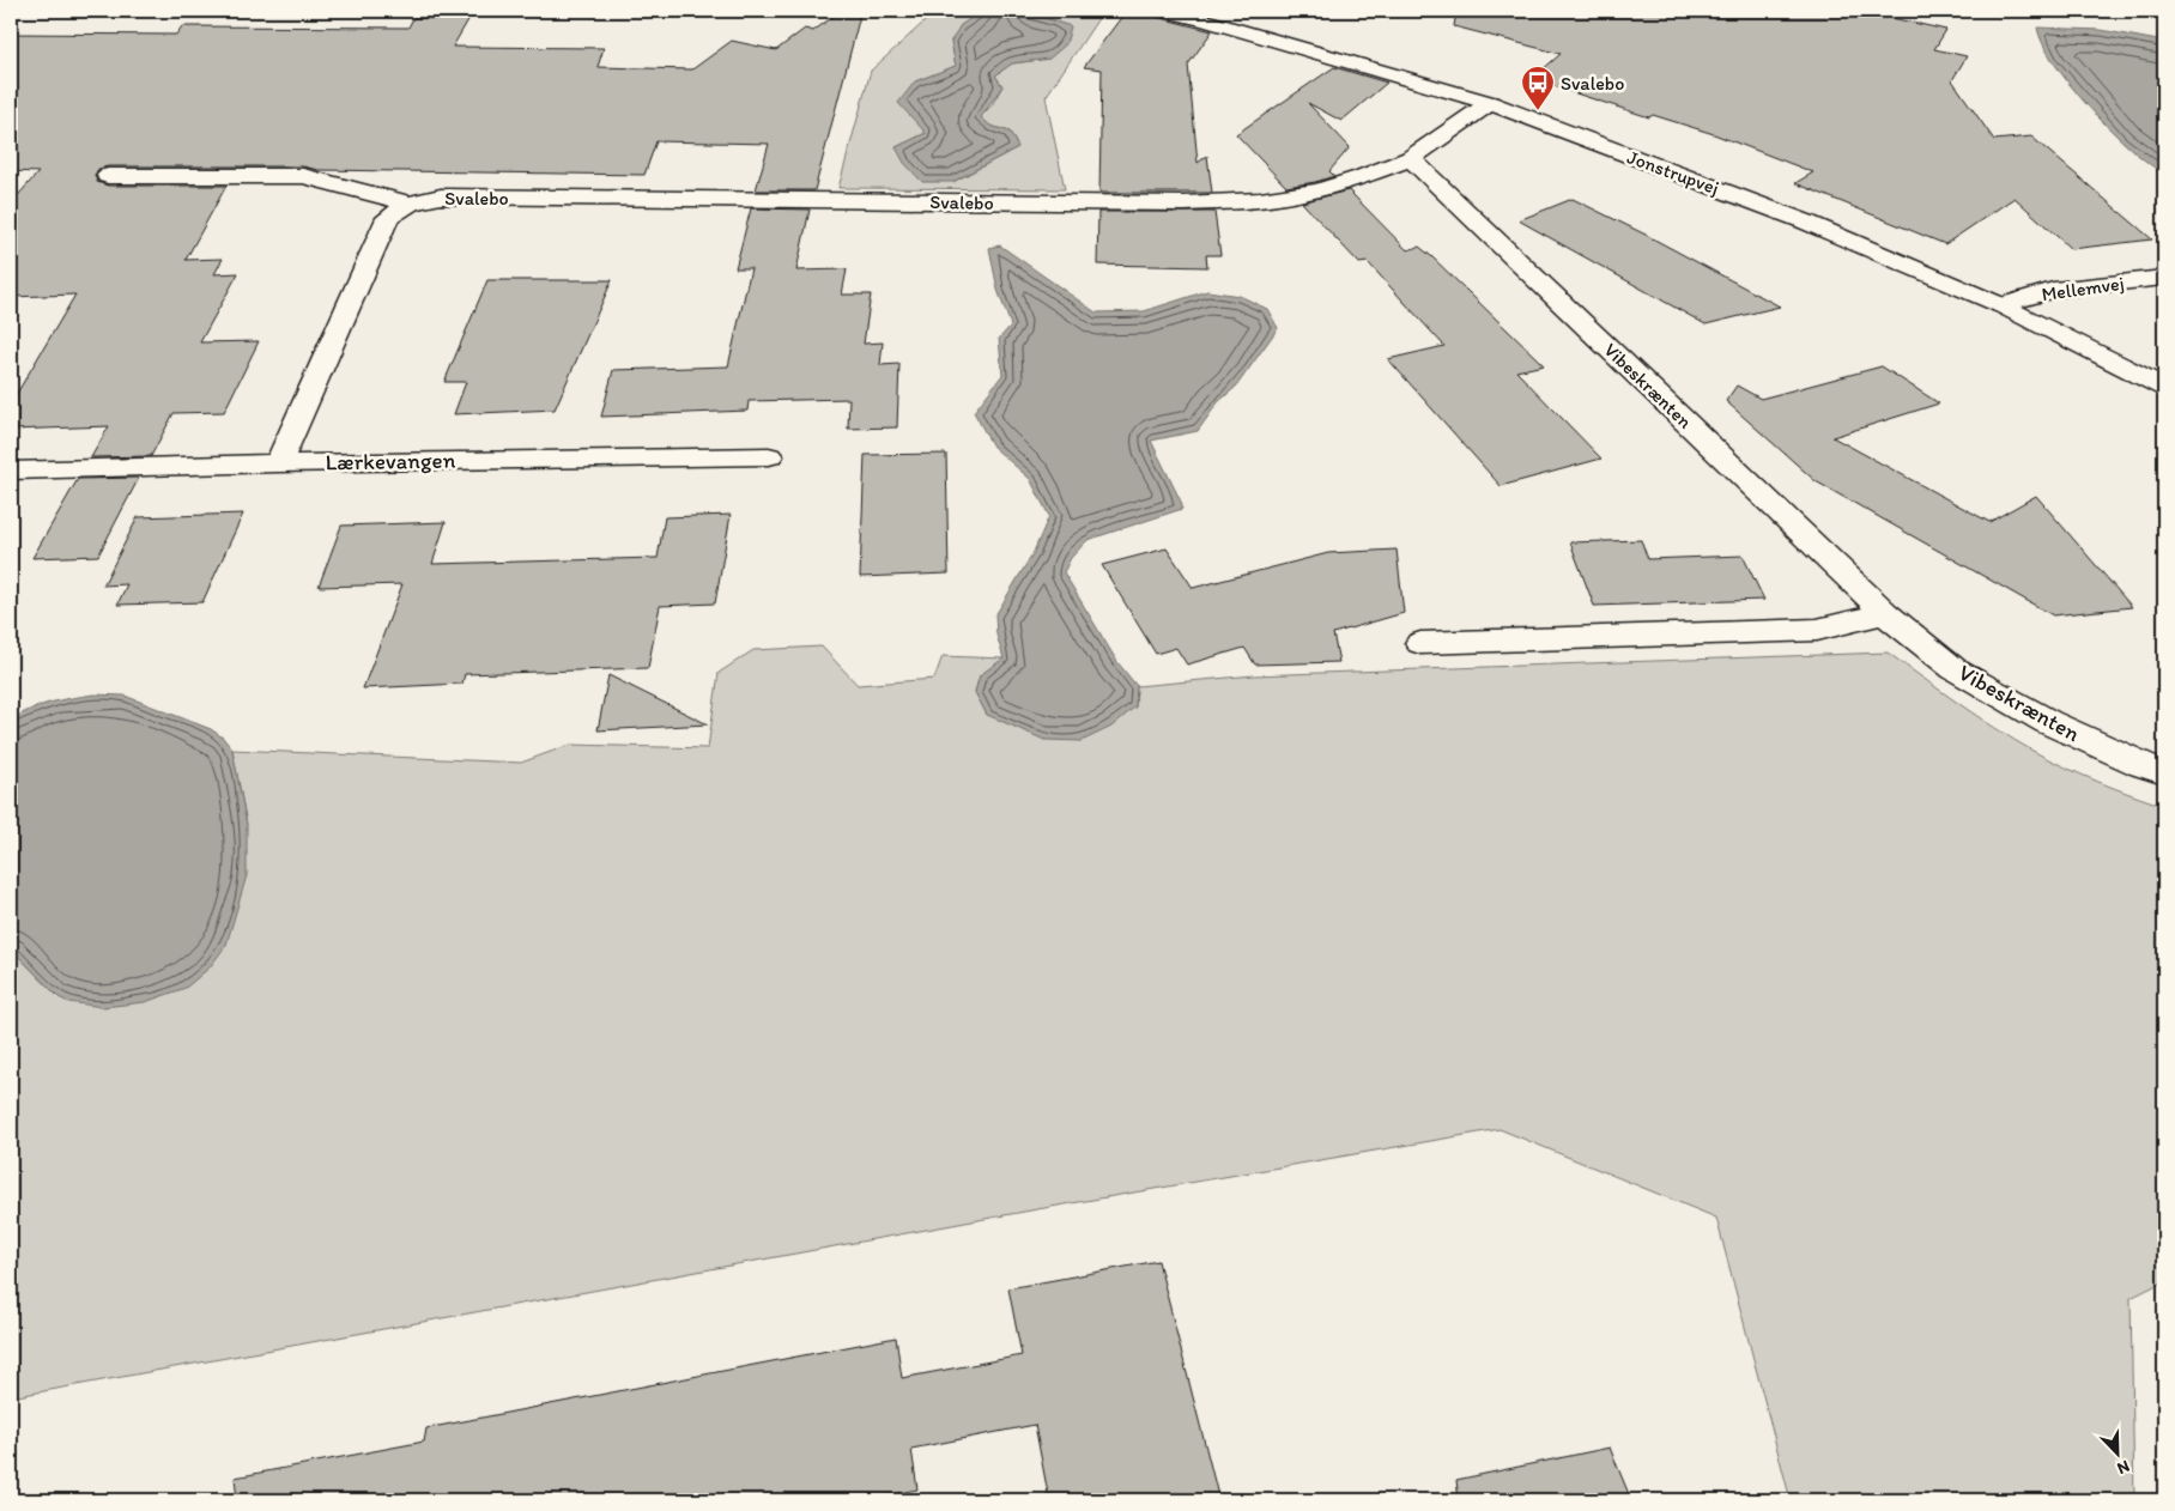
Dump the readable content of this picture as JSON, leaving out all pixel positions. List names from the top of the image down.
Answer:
{
  "streets": {
    "street": [
      "Jonstrupvej",
      "Svalebo",
      "Mellemvej",
      "Vibeskrænten",
      "Lærkevangen"
    ]
  },
  "crossings": [
    ["Jonstrupvej", "Svalebo"],
    ["Jonstrupvej", "Mellemvej"],
    ["Svalebo", "Vibeskrænten"],
    ["Svalebo", "Lærkevangen"]
  ],
  "places": {
    "bus stop": ["Svalebo"]
  },
  "north": "bottom right"
}
